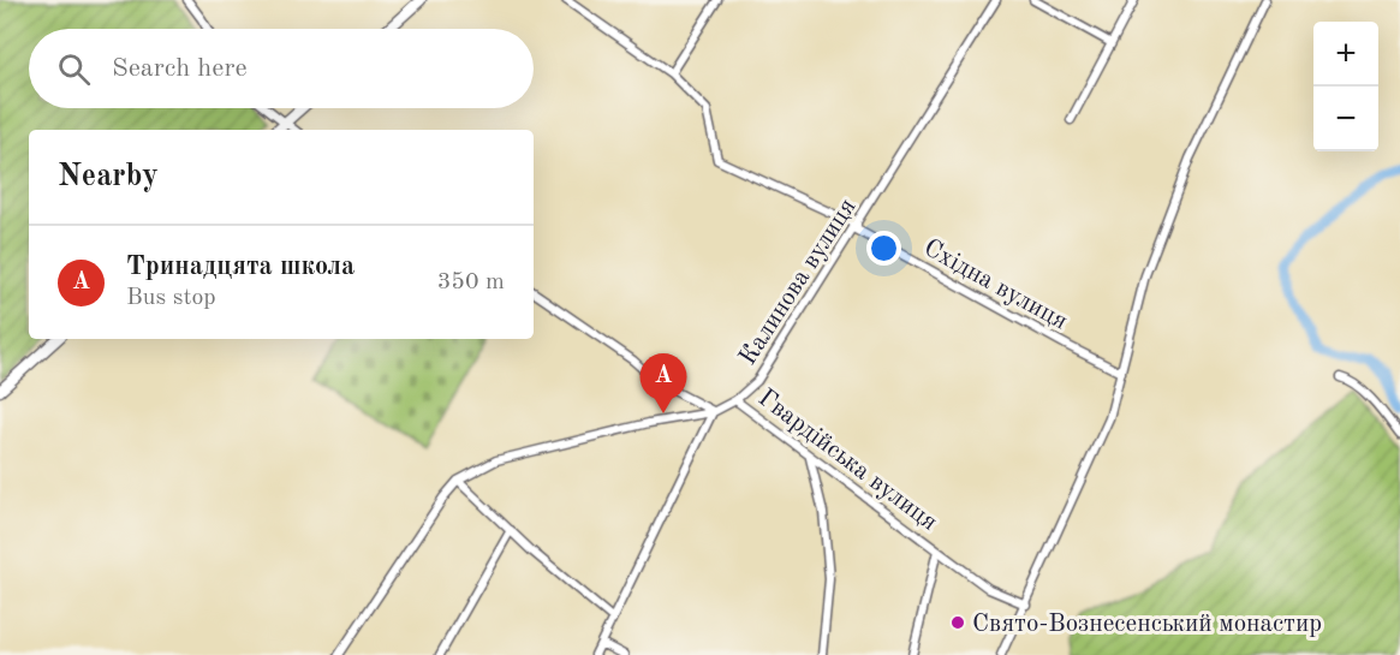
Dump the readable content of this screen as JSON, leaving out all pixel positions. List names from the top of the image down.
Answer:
{
  "streets": {
    "street": ["Калинова вулиця", "Східна вулиця", "Гвардійська вулиця"]
  },
  "crossings": [
    ["Калинова вулиця", "Східна вулиця"],
    ["Калинова вулиця", "Гвардійська вулиця"]
  ],
  "places": ["Cвято-Вознесенський монастир"],
  "page": {
    "map_buttons": ["+", "−"],
    "search": "Search here",
    "heading": "Nearby",
    "list": [
      {
        "mark": "A",
        "name": "Тринадцята школа",
        "note": "Bus stop",
        "value": "350 m"
      }
    ],
    "pins": "A"
  }
}
